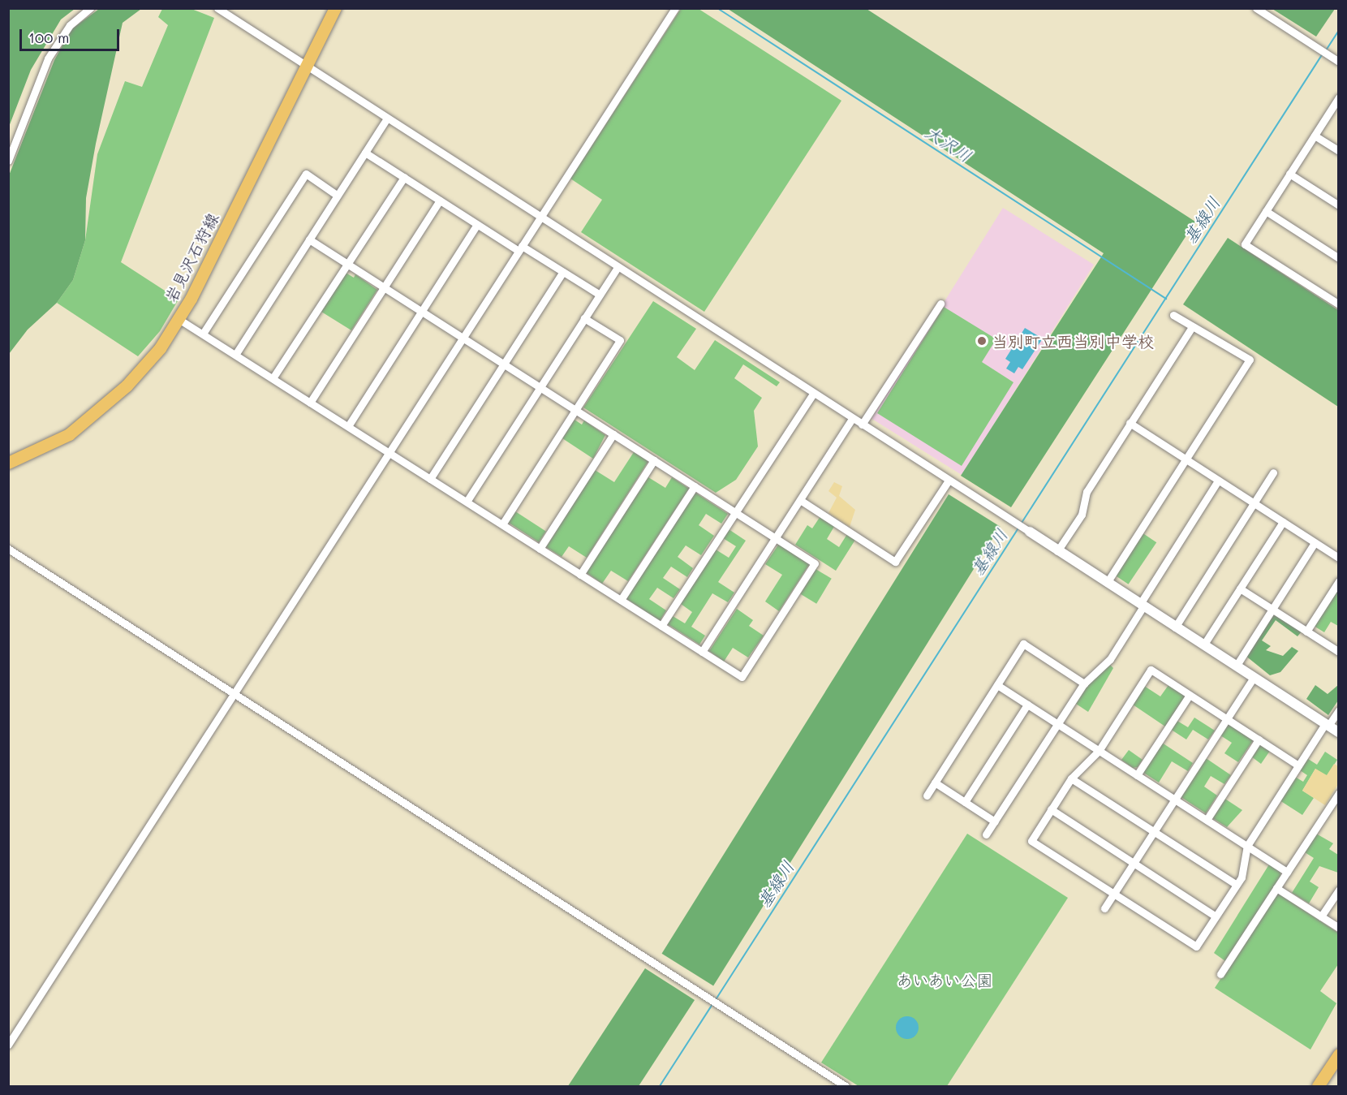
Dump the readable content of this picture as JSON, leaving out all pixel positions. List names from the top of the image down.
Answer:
{
  "streets": {
    "main road": ["岩見沢石狩線"]
  },
  "water": ["大沢川", "基線川"],
  "parks": ["あいあい公園"],
  "places": ["当別町立西当別中学校"],
  "scale_bar": "100 m"
}
